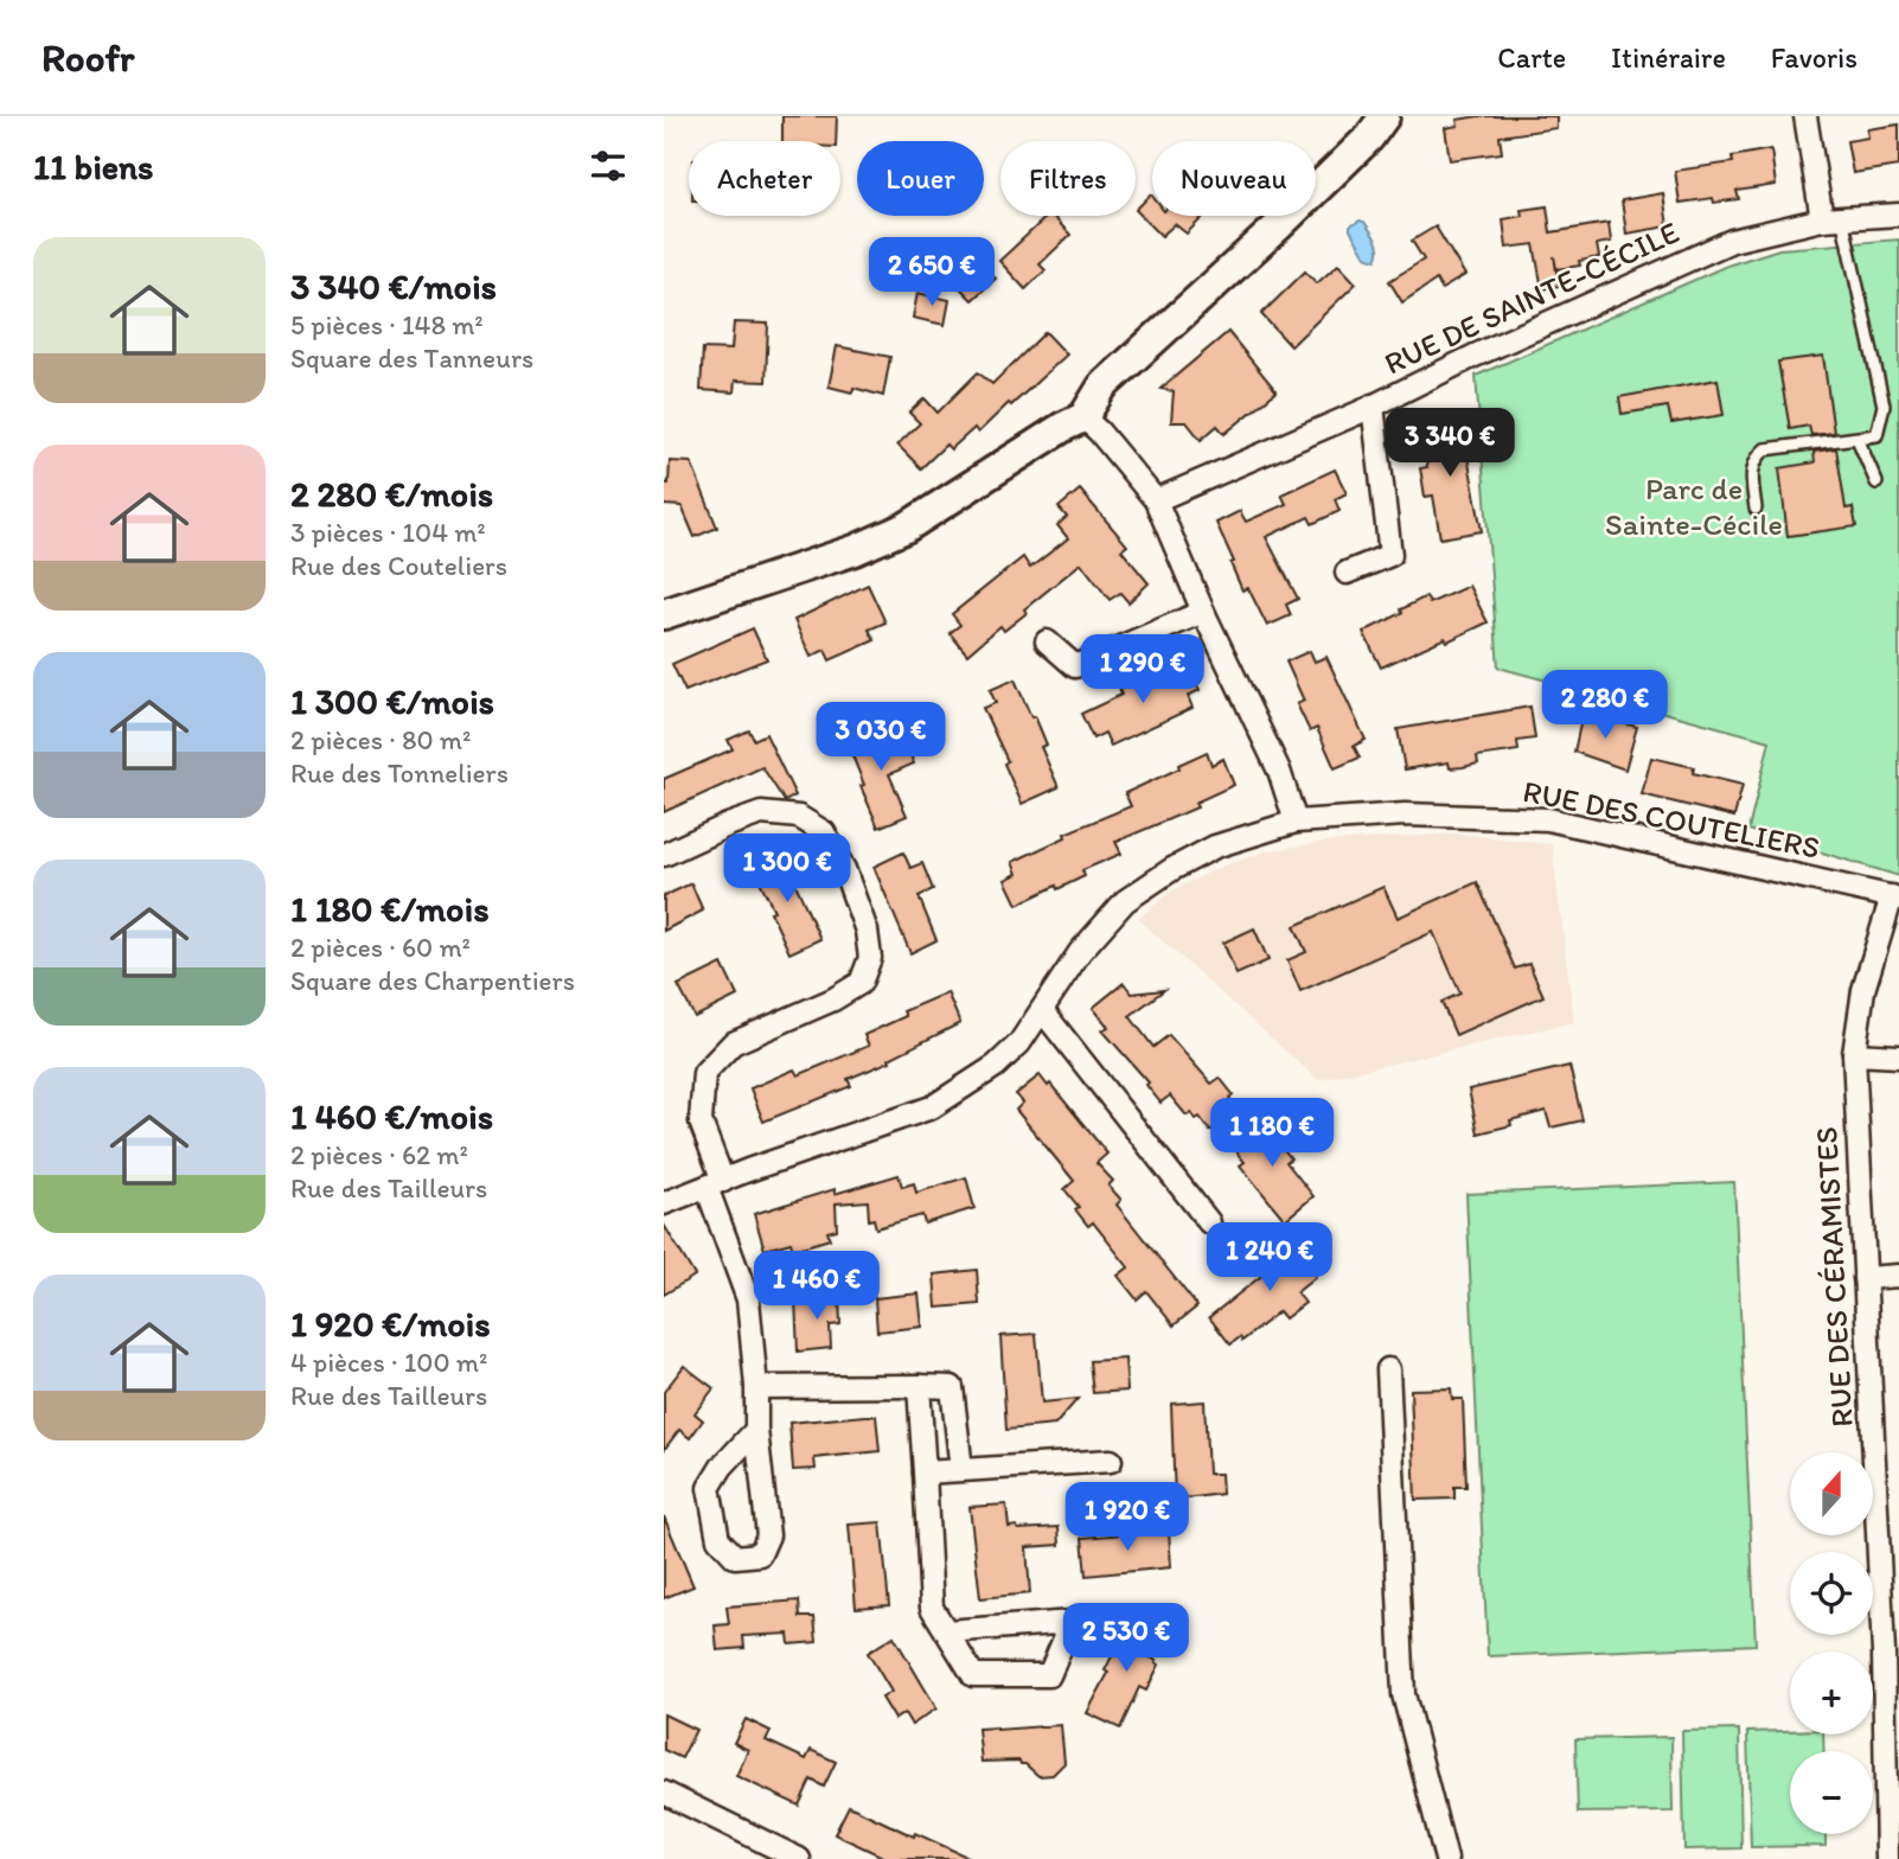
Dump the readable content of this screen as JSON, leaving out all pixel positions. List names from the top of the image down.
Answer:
{
  "streets": {
    "street": ["RUE DE SAINTE-CÉCILE", "RUE DES COUTELIERS", "RUE DES CÉRAMISTES"]
  },
  "crossings": [
    ["RUE DES COUTELIERS", "RUE DES CÉRAMISTES"]
  ],
  "parks": ["Parc de Sainte-Cécile"],
  "north": "top",
  "page": {
    "header": "Roofr",
    "nav": ["Carte", "Itinéraire", "Favoris"],
    "heading": "11 biens",
    "chip": [
      "Acheter",
      "Louer",
      "Filtres",
      "Nouveau"
    ],
    "list": [
      {
        "name": "3 340 €/mois",
        "note": "5 pièces · 148 m² · Square des Tanneurs"
      },
      {
        "name": "2 280 €/mois",
        "note": "3 pièces · 104 m² · Rue des Couteliers"
      },
      {
        "name": "1 300 €/mois",
        "note": "2 pièces · 80 m² · Rue des Tonneliers"
      },
      {
        "name": "1 180 €/mois",
        "note": "2 pièces · 60 m² · Square des Charpentiers"
      },
      {
        "name": "1 460 €/mois",
        "note": "2 pièces · 62 m² · Rue des Tailleurs"
      },
      {
        "name": "1 920 €/mois",
        "note": "4 pièces · 100 m² · Rue des Tailleurs"
      }
    ],
    "price": [
      "2 650 €",
      "3 340 €",
      "1 290 €",
      "2 280 €",
      "3 030 €",
      "1 300 €",
      "1 180 €",
      "1 240 €",
      "1 460 €",
      "1 920 €",
      "2 530 €"
    ],
    "map_buttons": ["+", "−"]
  }
}
